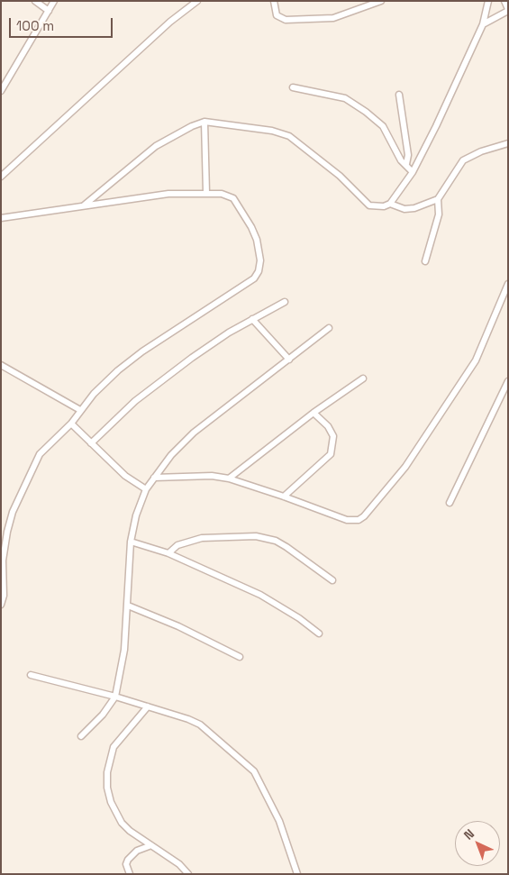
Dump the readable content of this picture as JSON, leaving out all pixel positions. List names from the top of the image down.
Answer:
{
  "scale_bar": "100 m",
  "north": "top left"
}
